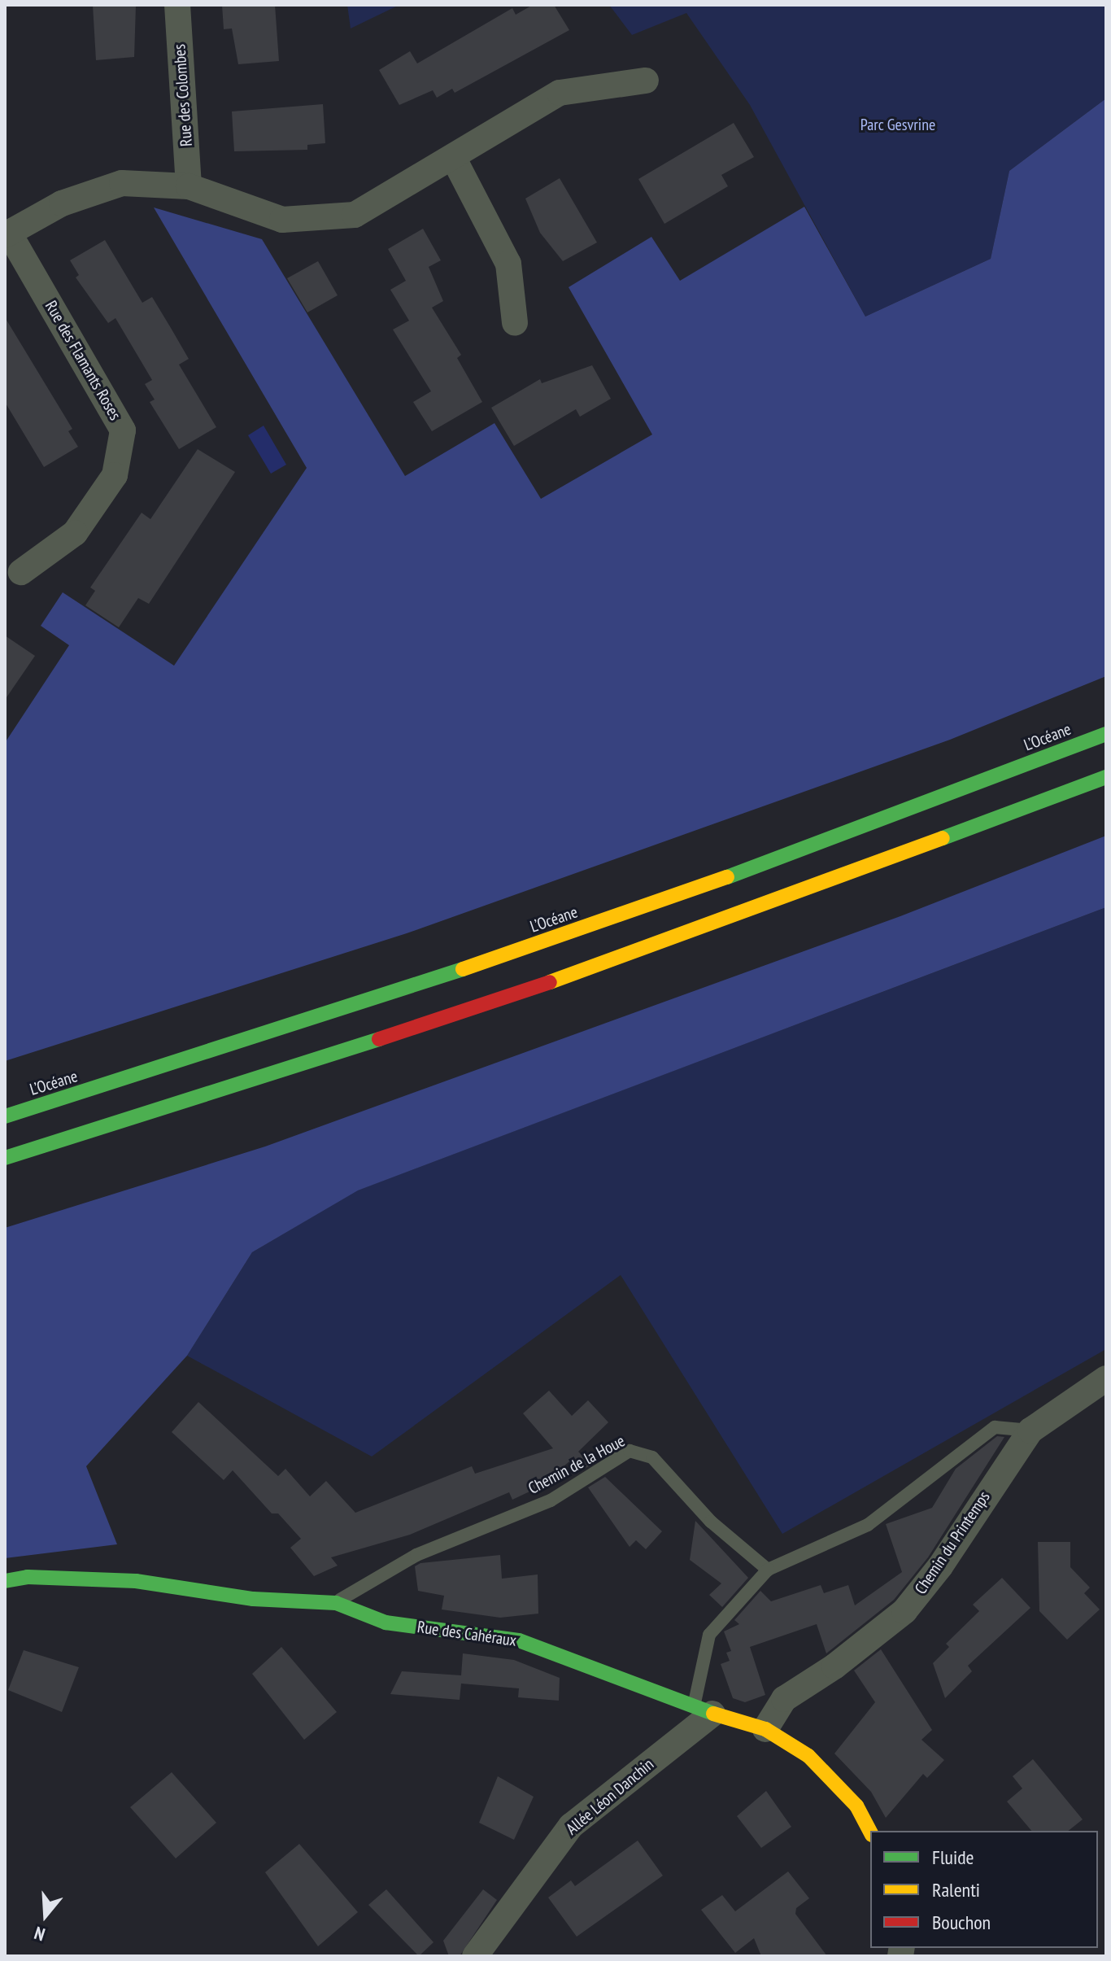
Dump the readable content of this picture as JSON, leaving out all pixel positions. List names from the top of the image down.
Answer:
{
  "streets": {
    "main road": ["L’Océane", "Rue des Cahéraux"],
    "street": [
      "Rue des Colombes",
      "Rue des Flamants Roses",
      "Chemin du Printemps",
      "Allée Léon Danchin"
    ],
    "lane": ["Chemin de la Houe"]
  },
  "crossings": [
    ["Rue des Colombes", "Rue des Flamants Roses"],
    ["Chemin de la Houe", "Rue des Cahéraux"],
    ["Chemin du Printemps", "Rue des Cahéraux"],
    ["Rue des Cahéraux", "Allée Léon Danchin"]
  ],
  "parks": ["Parc Gesvrine"],
  "legend": ["Fluide", "Ralenti", "Bouchon"],
  "north": "bottom"
}
